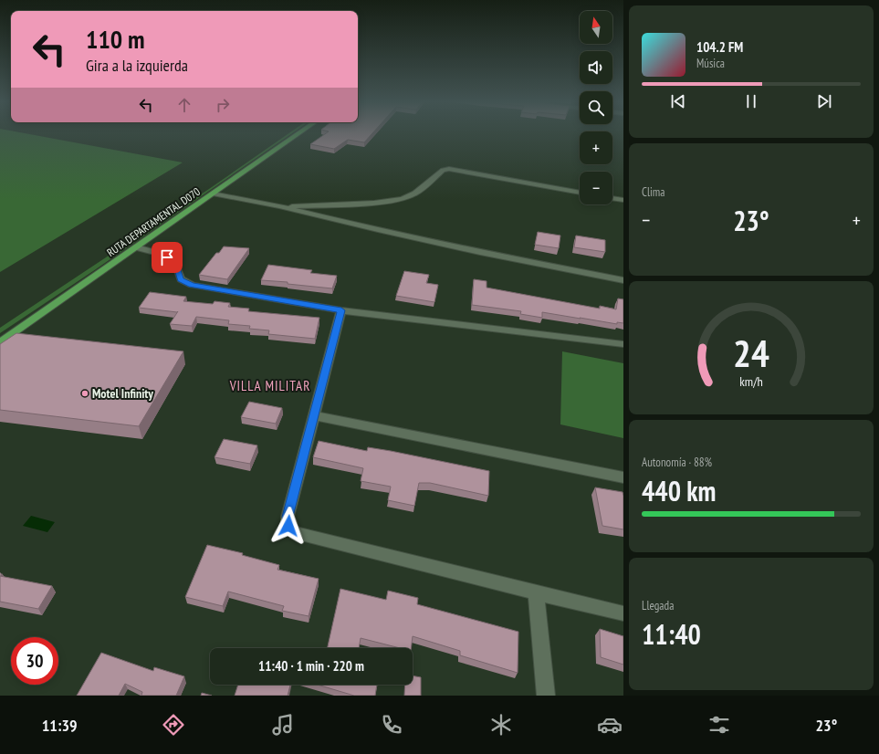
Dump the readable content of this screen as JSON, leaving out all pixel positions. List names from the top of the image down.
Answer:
{
  "streets": {
    "main road": ["RUTA DEPARTAMENTAL D070"]
  },
  "districts": ["VILLA MILITAR"],
  "places": ["Motel Infinity"],
  "north": "top",
  "page": {
    "map_buttons": ["+", "−"],
    "turn": ["110 m", "Gira a la izquierda"],
    "song": ["104.2 FM", "Música"],
    "tile": [
      "Clima",
      ["Autonomía · 88%", "440 km"],
      ["Llegada", "11:40"]
    ],
    "heat": ["−", "23°", "+"],
    "limit": "30",
    "trip": "11:40 · 1 min · 220 m",
    "tabs": ["11:39", "23°"],
    "gauge": ["24", "km/h"]
  }
}
